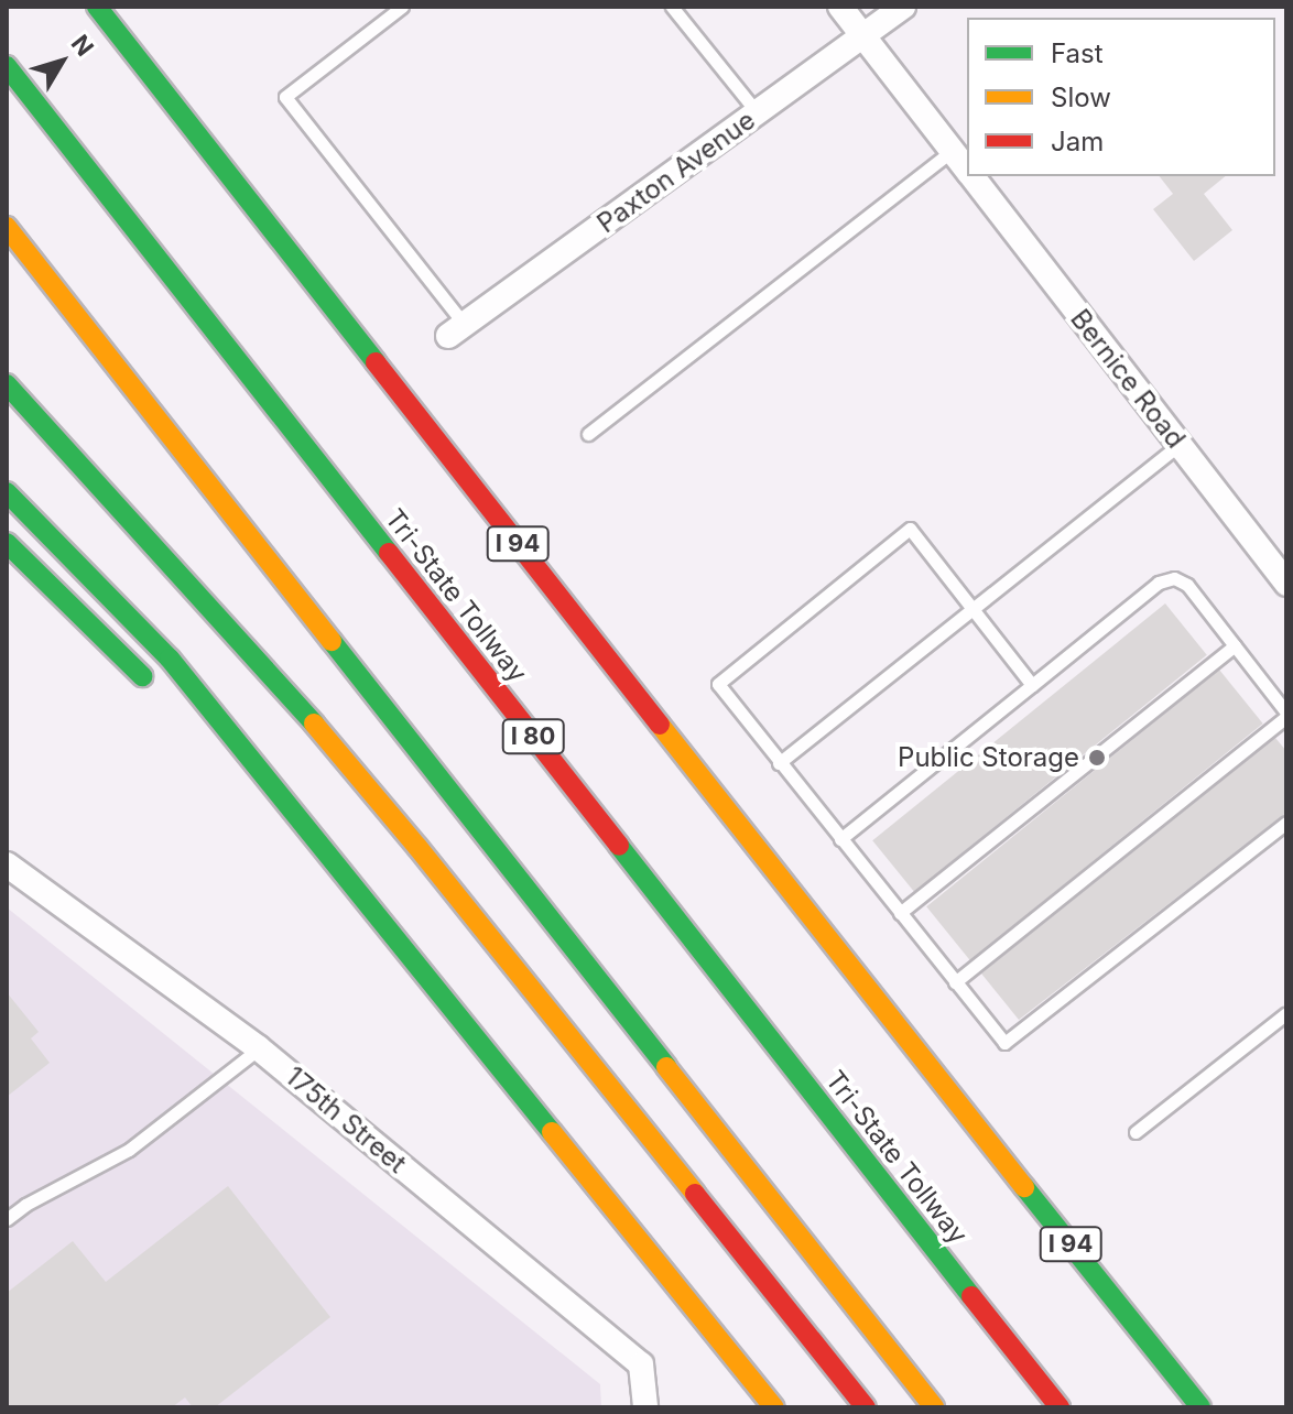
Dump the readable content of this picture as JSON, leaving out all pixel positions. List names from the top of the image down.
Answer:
{
  "streets": {
    "highway": ["I 94", "Tri-State Tollway", "I 80"],
    "street": ["Paxton Avenue", "Bernice Road", "175th Street"]
  },
  "crossings": [
    ["Paxton Avenue", "Bernice Road"]
  ],
  "places": ["Public Storage"],
  "legend": ["Fast", "Slow", "Jam"],
  "north": "top right"
}
